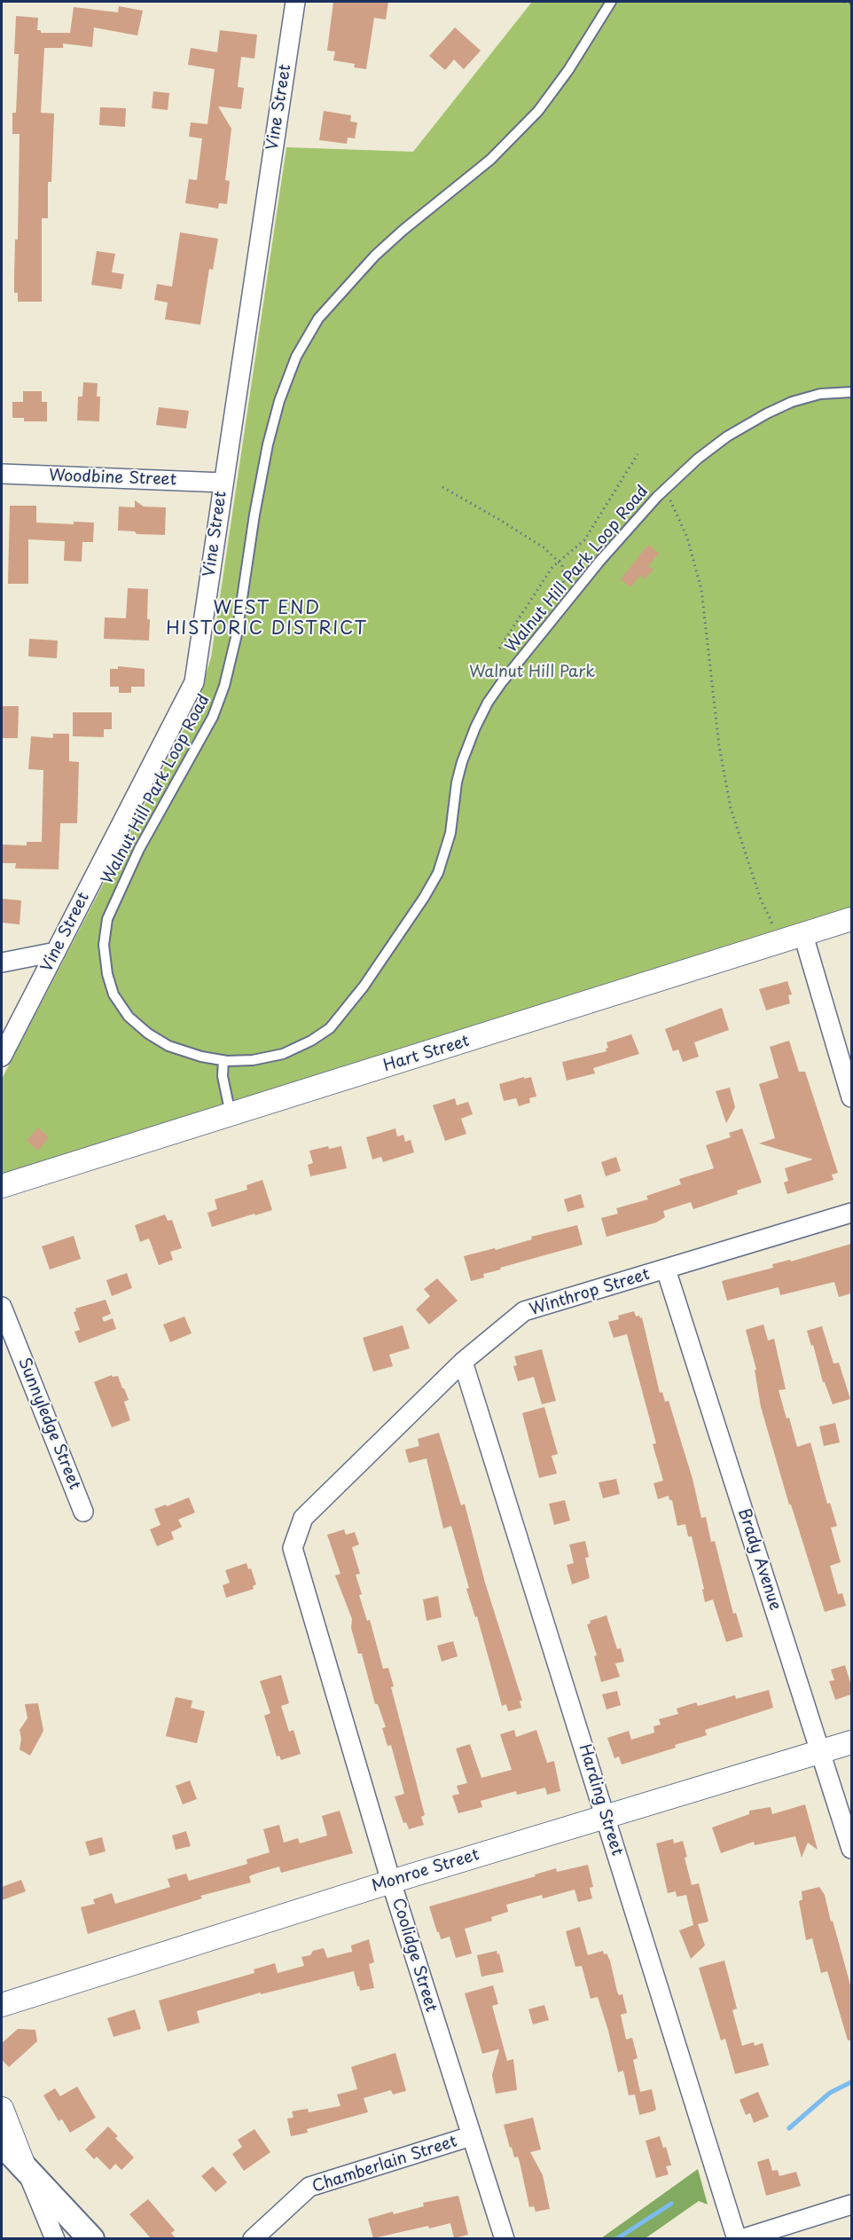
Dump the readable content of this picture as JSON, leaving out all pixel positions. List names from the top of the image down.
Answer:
{
  "streets": {
    "street": [
      "Vine Street",
      "Woodbine Street",
      "Hart Street",
      "Winthrop Street",
      "Sunnyledge Street",
      "Brady Avenue",
      "Harding Street",
      "Monroe Street",
      "Coolidge Street",
      "Chamberlain Street"
    ],
    "lane": ["Walnut Hill Park Loop Road"]
  },
  "crossings": [
    ["Vine Street", "Woodbine Street"],
    ["Winthrop Street", "Brady Avenue"],
    ["Winthrop Street", "Harding Street"],
    ["Winthrop Street", "Coolidge Street"],
    ["Brady Avenue", "Monroe Street"],
    ["Harding Street", "Monroe Street"],
    ["Monroe Street", "Coolidge Street"],
    ["Coolidge Street", "Chamberlain Street"]
  ],
  "districts": ["WEST END HISTORIC DISTRICT"],
  "parks": ["Walnut Hill Park"]
}
